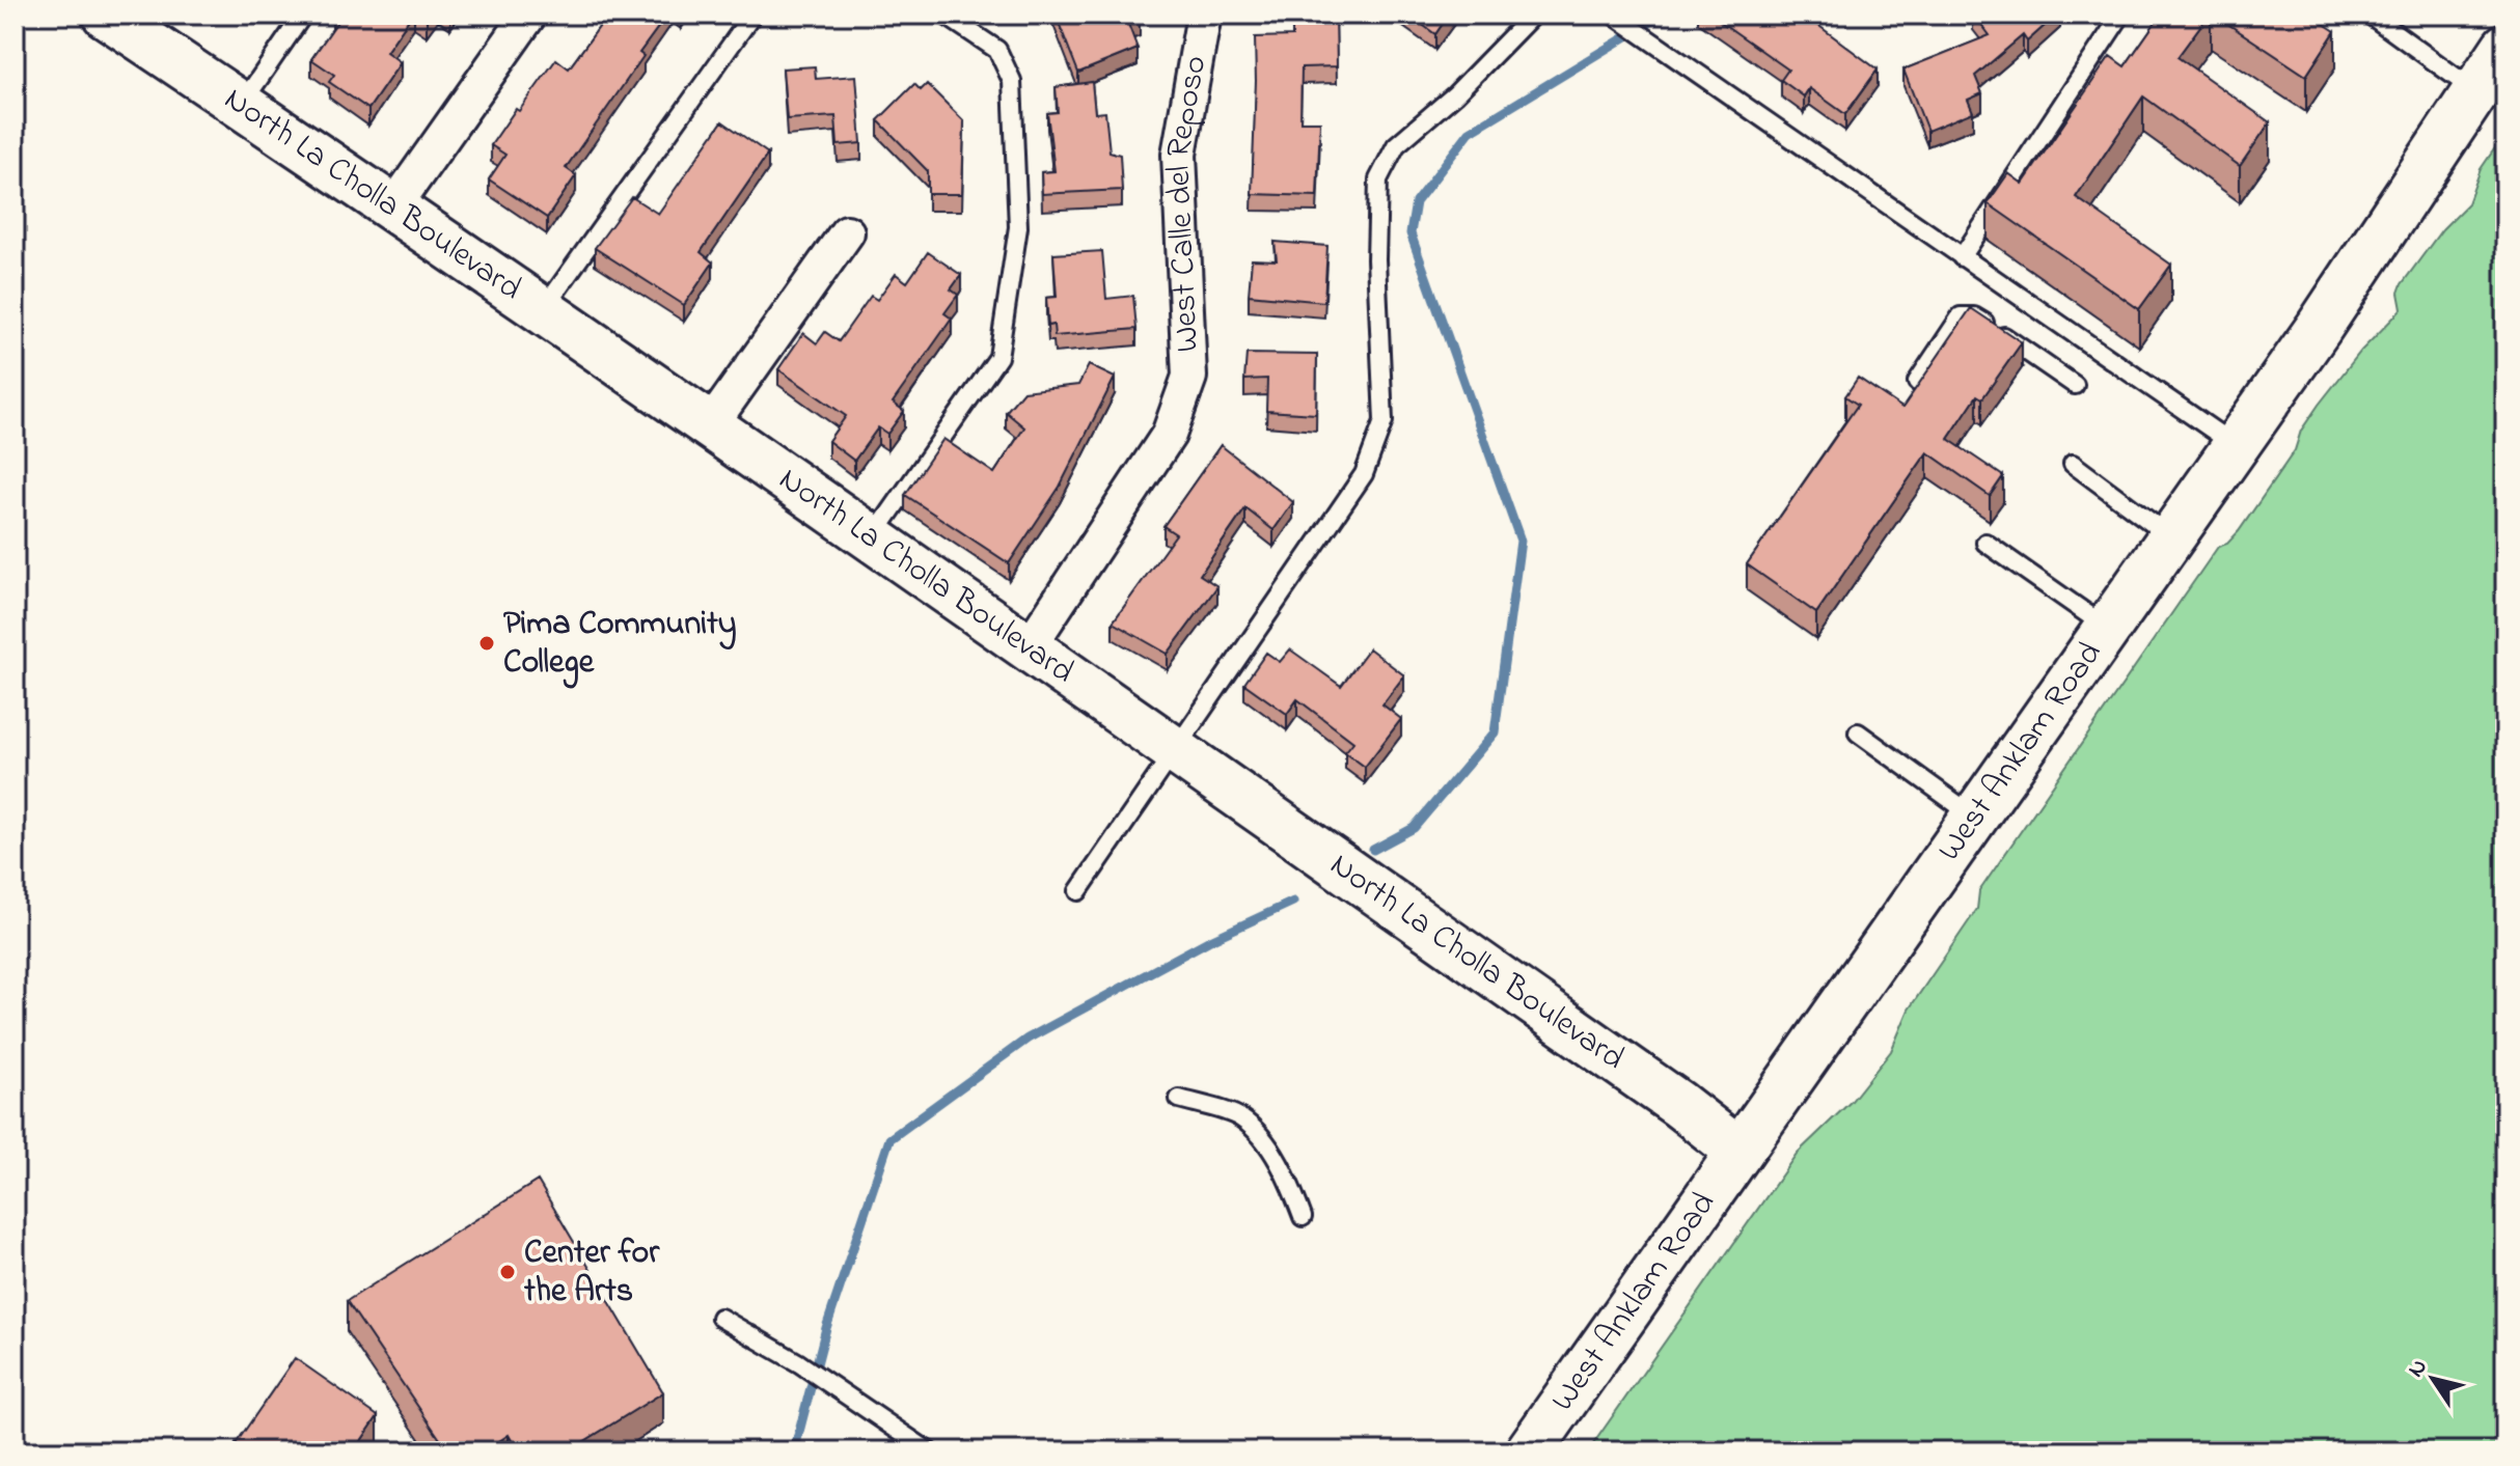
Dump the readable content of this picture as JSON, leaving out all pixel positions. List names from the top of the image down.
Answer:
{
  "streets": {
    "street": ["North La Cholla Boulevard", "West Calle del Reposo", "West Anklam Road"]
  },
  "crossings": [
    ["North La Cholla Boulevard", "West Calle del Reposo"],
    ["North La Cholla Boulevard", "West Anklam Road"]
  ],
  "places": ["Pima Community College", "Center for the Arts"],
  "north": "top left"
}
